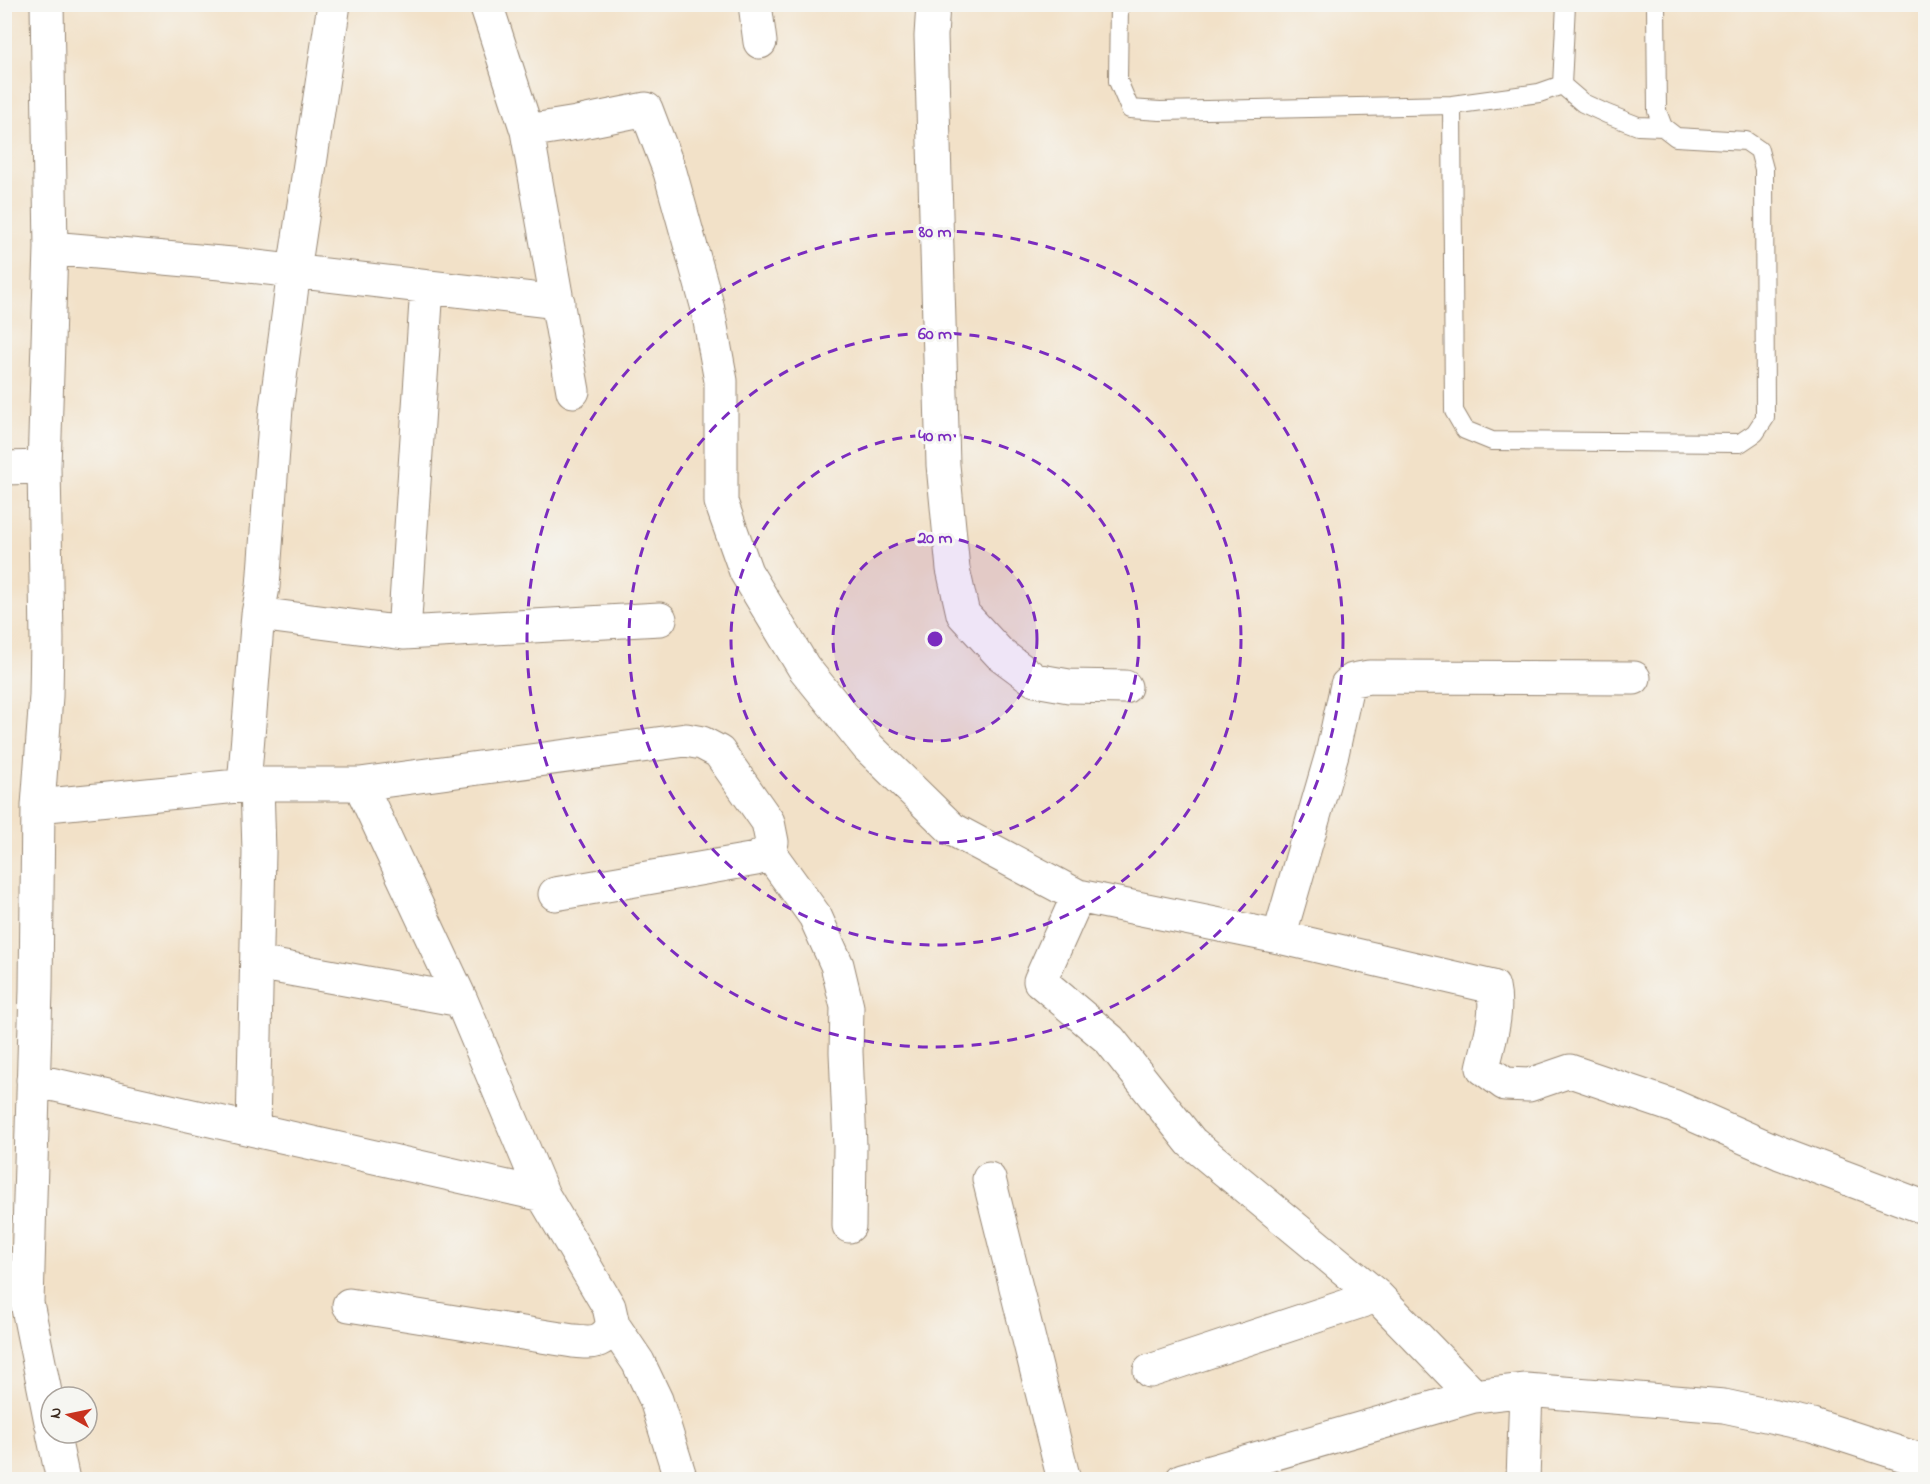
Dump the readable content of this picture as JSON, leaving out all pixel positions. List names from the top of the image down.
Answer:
{
  "north": "left",
  "rings": [
    "80 m",
    "60 m",
    "40 m",
    "20 m"
  ]
}
